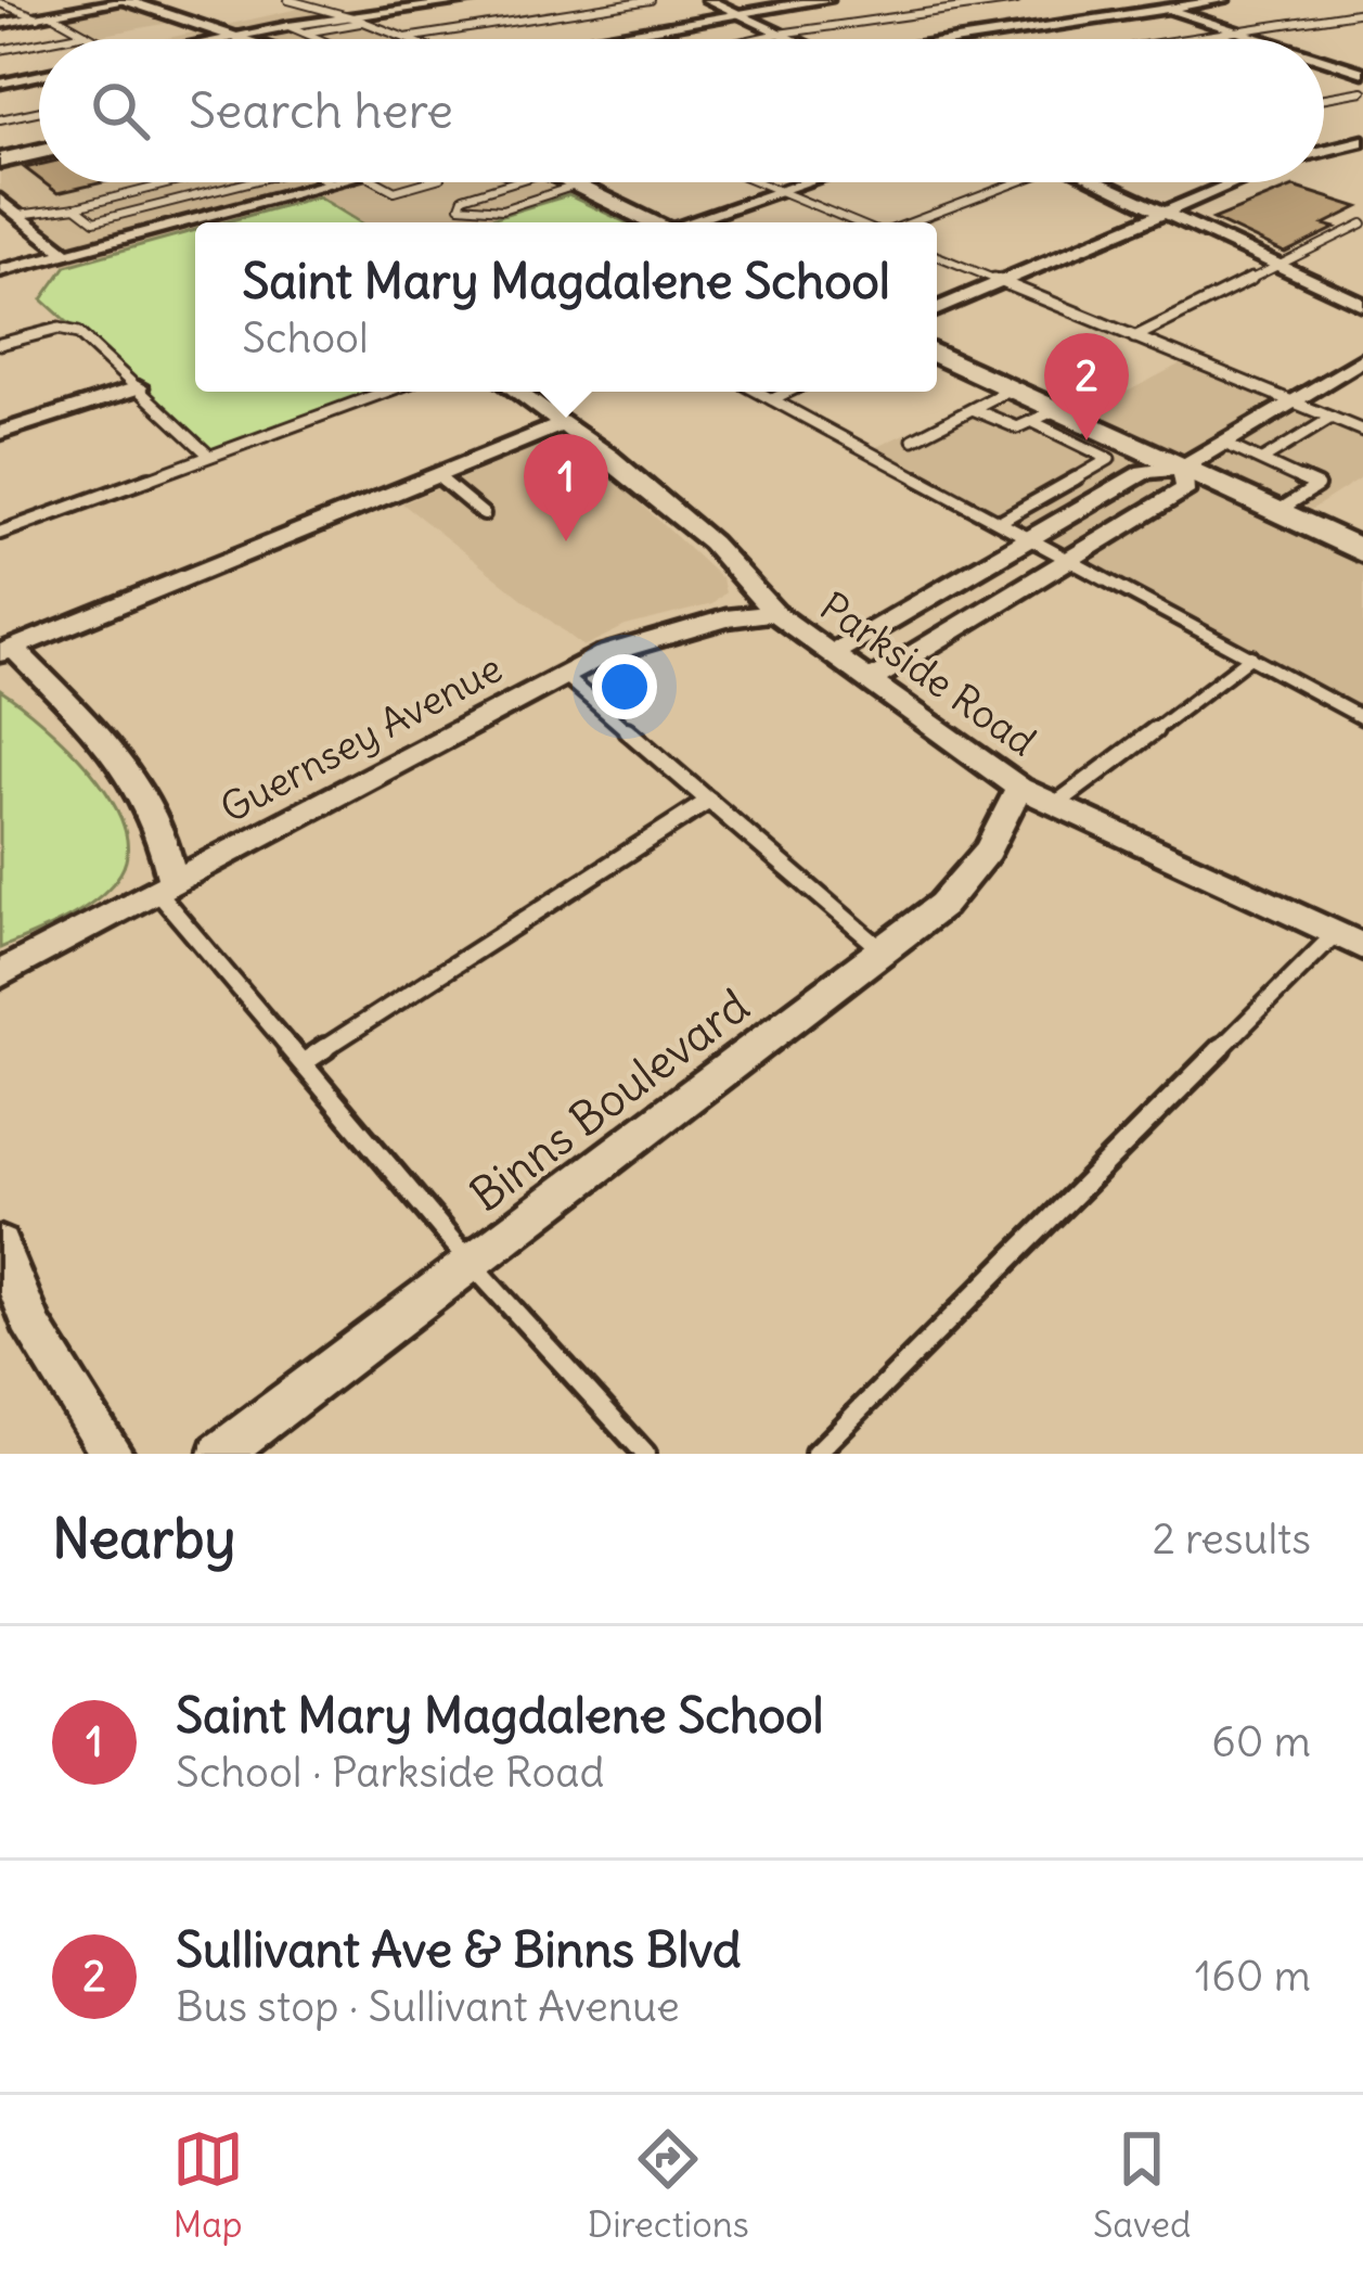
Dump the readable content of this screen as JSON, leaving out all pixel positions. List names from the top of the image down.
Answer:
{
  "streets": {
    "street": ["Parkside Road", "Guernsey Avenue", "Binns Boulevard"]
  },
  "crossings": [
    ["Parkside Road", "Guernsey Avenue"],
    ["Parkside Road", "Binns Boulevard"]
  ],
  "page": {
    "search": "Search here",
    "popup": ["Saint Mary Magdalene School", "School"],
    "pins": ["2", "1"],
    "heading": ["Nearby", "2 results"],
    "list": [
      {
        "mark": "1",
        "name": "Saint Mary Magdalene School",
        "note": "School · Parkside Road",
        "value": "60 m"
      },
      {
        "mark": "2",
        "name": "Sullivant Ave & Binns Blvd",
        "note": "Bus stop · Sullivant Avenue",
        "value": "160 m"
      }
    ],
    "nav": ["Map", "Directions", "Saved"]
  }
}
